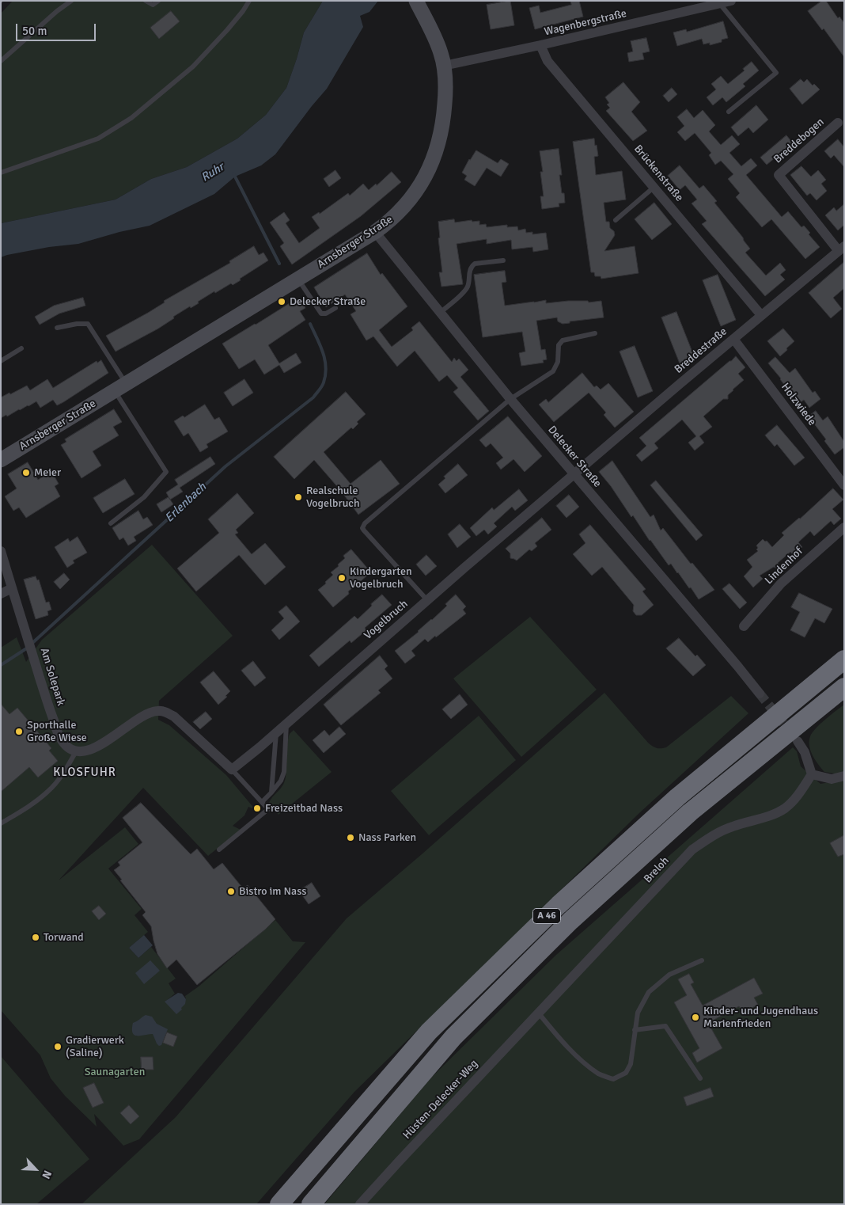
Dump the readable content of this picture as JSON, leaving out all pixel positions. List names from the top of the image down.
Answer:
{
  "streets": {
    "highway": ["A 46"],
    "street": [
      "Wagenbergstraße",
      "Breddebogen",
      "Brückenstraße",
      "Arnsberger Straße",
      "Breddestraße",
      "Holzwiede",
      "Delecker Straße",
      "Lindenhof",
      "Vogelbruch",
      "Am Solepark",
      "Breloh",
      "Hüsten-Delecker-Weg"
    ]
  },
  "crossings": [
    ["Wagenbergstraße", "Brückenstraße"],
    ["Wagenbergstraße", "Arnsberger Straße"],
    ["Breddebogen", "Breddestraße"],
    ["Brückenstraße", "Breddestraße"],
    ["Arnsberger Straße", "Delecker Straße"],
    ["Breddestraße", "Holzwiede"],
    ["Breddestraße", "Delecker Straße"],
    ["Breddestraße", "Vogelbruch"],
    ["Delecker Straße", "Vogelbruch"],
    ["Breloh", "Hüsten-Delecker-Weg"]
  ],
  "districts": ["KLOSFUHR"],
  "water": ["Ruhr", "Erlenbach"],
  "parks": ["Saunagarten"],
  "places": [
    "Delecker Straße",
    "Meier",
    "Realschule Vogelbruch",
    "Kindergarten Vogelbruch",
    "Sporthalle Große Wiese",
    "Freizeitbad Nass",
    "Nass Parken",
    "Bistro im Nass",
    "Torwand",
    "Kinder- und Jugendhaus Marienfrieden",
    "Gradierwerk (Saline)"
  ],
  "scale_bar": "50 m",
  "north": "bottom right"
}
